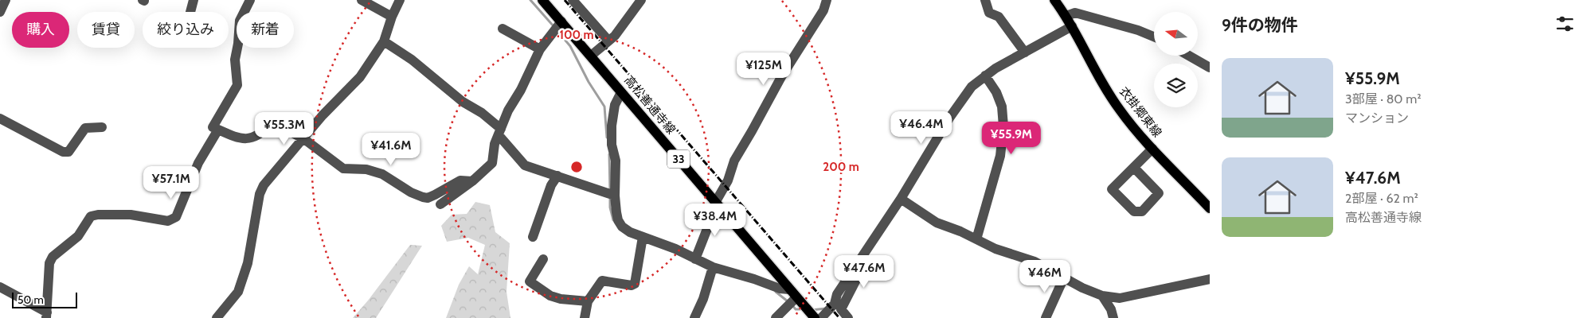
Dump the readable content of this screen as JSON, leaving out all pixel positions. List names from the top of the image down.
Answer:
{
  "streets": {
    "main road": ["高松善通寺線", "衣掛郷東線", "33"]
  },
  "scale_bar": "50 m",
  "north": "left",
  "page": {
    "heading": "9件の物件",
    "chip": [
      "購入",
      "賃貸",
      "絞り込み",
      "新着"
    ],
    "list": [
      {
        "name": "¥55.9M",
        "note": "3部屋 · 80 m² · マンション"
      },
      {
        "name": "¥47.6M",
        "note": "2部屋 · 62 m² · 高松善通寺線"
      }
    ],
    "price": [
      "¥125M",
      "¥46.4M",
      "¥55.3M",
      "¥55.9M",
      "¥41.6M",
      "¥57.1M",
      "¥38.4M",
      "¥47.6M",
      "¥46M"
    ],
    "scale": "50 m"
  },
  "rings": ["100 m", "200 m"]
}
